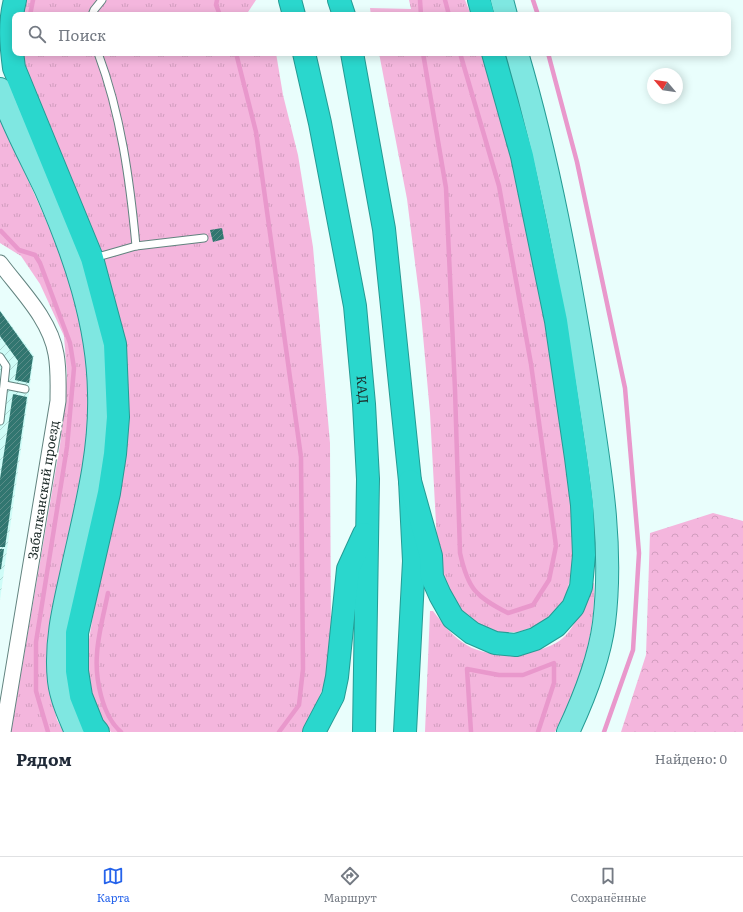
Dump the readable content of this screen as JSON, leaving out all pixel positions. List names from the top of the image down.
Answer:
{
  "streets": {
    "highway": ["КАД"],
    "street": ["Забалканский проезд"]
  },
  "north": "top left",
  "page": {
    "search": "Поиск",
    "heading": ["Рядом", "Найдено: 0"],
    "nav": ["Карта", "Маршрут", "Сохранённые"]
  }
}
